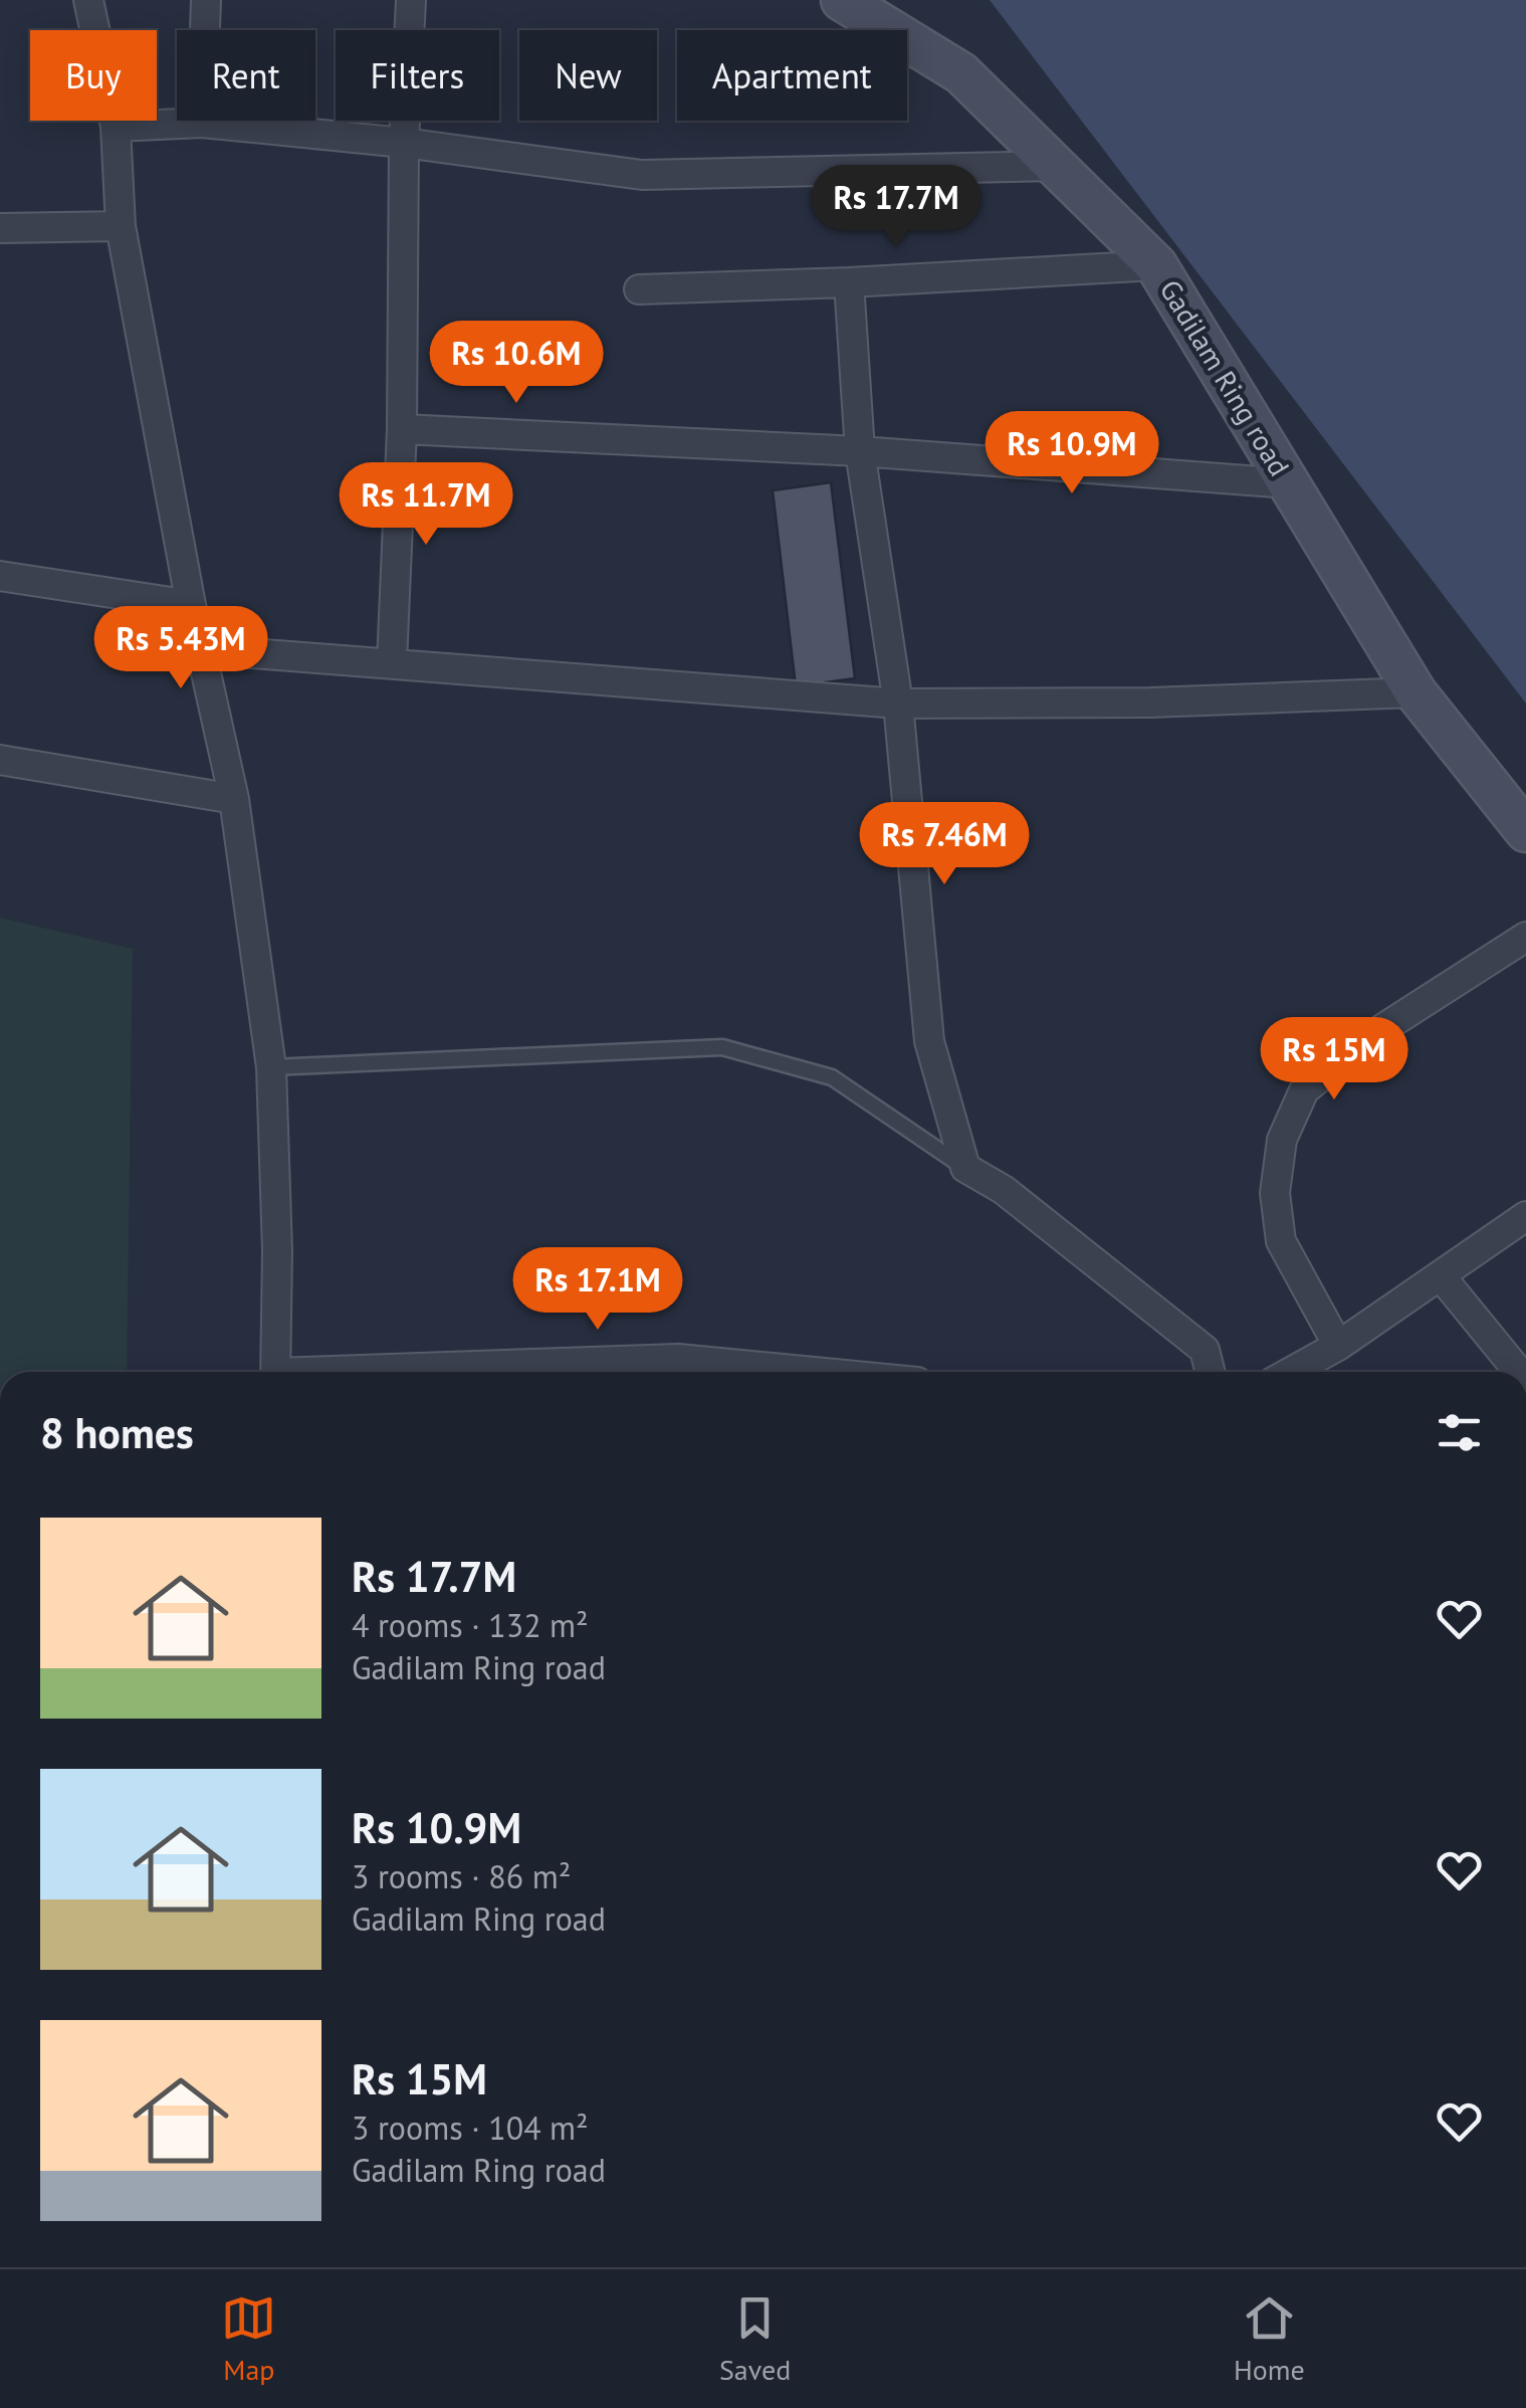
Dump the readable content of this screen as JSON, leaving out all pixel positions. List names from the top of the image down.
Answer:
{
  "streets": {
    "main road": ["Gadilam Ring road"]
  },
  "page": {
    "chip": [
      "Buy",
      "Rent",
      "Filters",
      "New",
      "Apartment"
    ],
    "price": [
      "Rs 17.7M",
      "Rs 10.6M",
      "Rs 10.9M",
      "Rs 11.7M",
      "Rs 5.43M",
      "Rs 7.46M",
      "Rs 15M",
      "Rs 17.1M"
    ],
    "heading": "8 homes",
    "list": [
      {
        "name": "Rs 17.7M",
        "note": "4 rooms · 132 m² · Gadilam Ring road"
      },
      {
        "name": "Rs 10.9M",
        "note": "3 rooms · 86 m² · Gadilam Ring road"
      },
      {
        "name": "Rs 15M",
        "note": "3 rooms · 104 m² · Gadilam Ring road"
      }
    ],
    "tabs": ["Map", "Saved", "Home"]
  }
}
